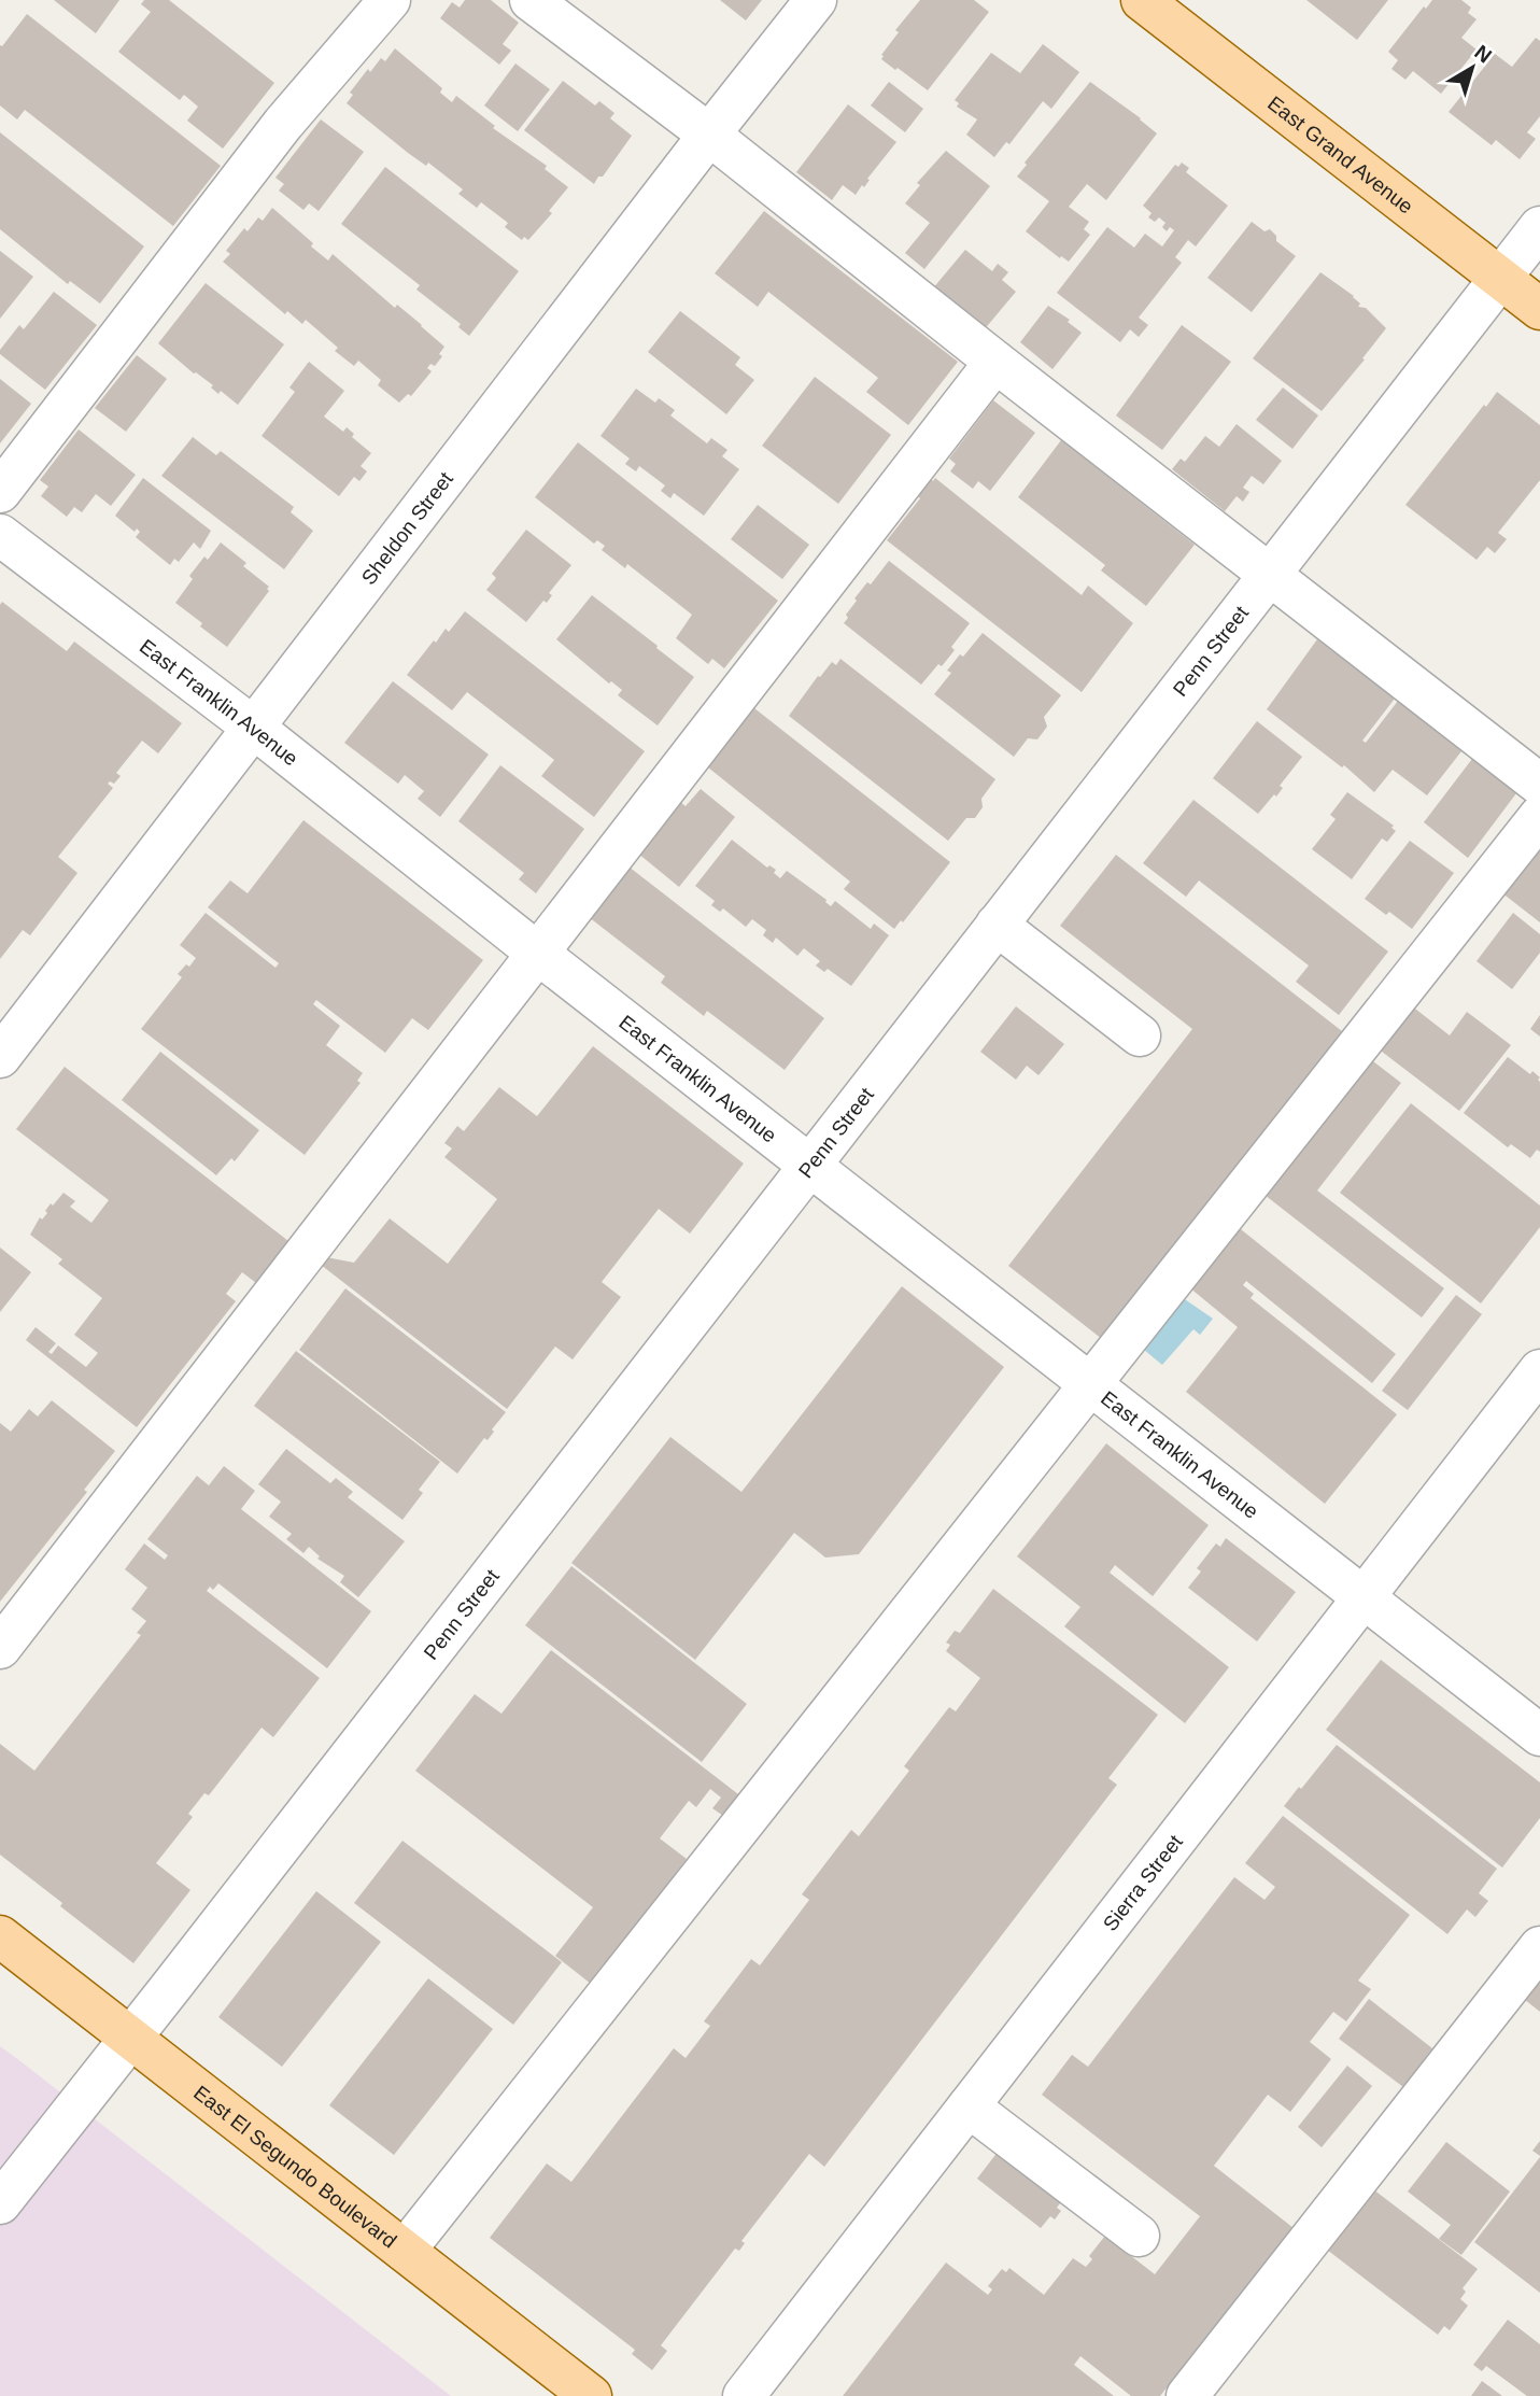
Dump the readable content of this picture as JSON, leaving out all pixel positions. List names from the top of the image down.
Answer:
{
  "streets": {
    "main road": ["East Grand Avenue", "East El Segundo Boulevard"],
    "street": [
      "Sheldon Street",
      "Penn Street",
      "East Franklin Avenue",
      "Sierra Street"
    ]
  },
  "crossings": [
    ["East Grand Avenue", "Penn Street"],
    ["Sheldon Street", "East Franklin Avenue"],
    ["Penn Street", "East Franklin Avenue"],
    ["Penn Street", "East El Segundo Boulevard"],
    ["East Franklin Avenue", "Sierra Street"]
  ],
  "north": "top right"
}
